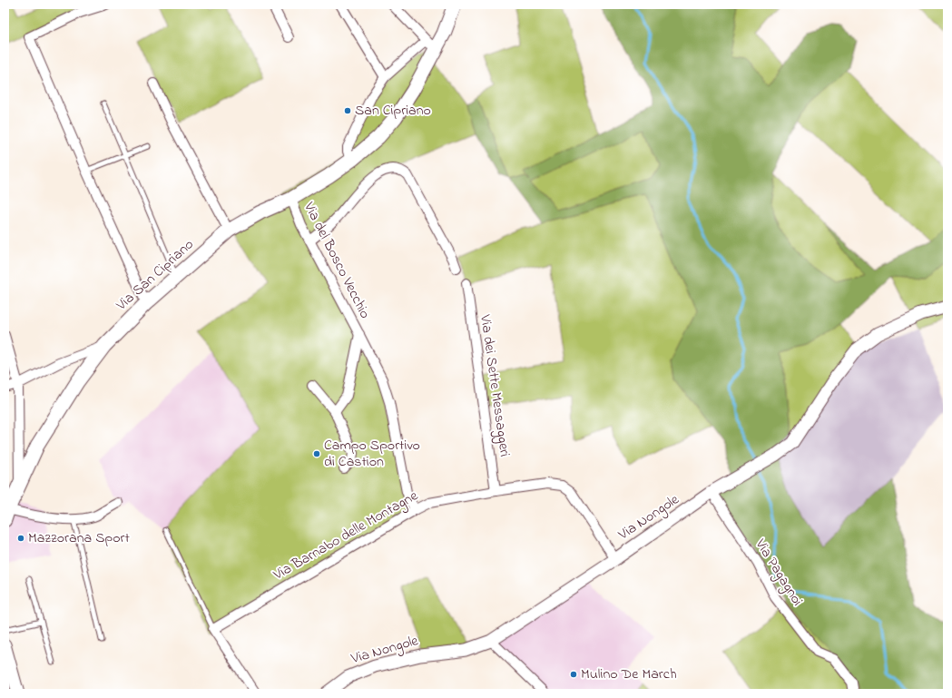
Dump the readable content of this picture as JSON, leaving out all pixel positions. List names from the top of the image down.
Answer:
{
  "streets": {
    "main road": ["Via San Cipriano"],
    "street": [
      "Via del Bosco Vecchio",
      "Via dei Sette Messaggeri",
      "Via Nongole",
      "Via Barnabo delle Montagne",
      "Via Pagagnoi"
    ]
  },
  "crossings": [
    ["Via del Bosco Vecchio", "Via San Cipriano"],
    ["Via del Bosco Vecchio", "Via Barnabo delle Montagne"],
    ["Via dei Sette Messaggeri", "Via Barnabo delle Montagne"],
    ["Via Nongole", "Via Barnabo delle Montagne"],
    ["Via Nongole", "Via Pagagnoi"]
  ],
  "places": [
    "San Cipriano",
    "Campo Sportivo di Castion",
    "Mazzorana Sport",
    "Mulino De March"
  ]
}
